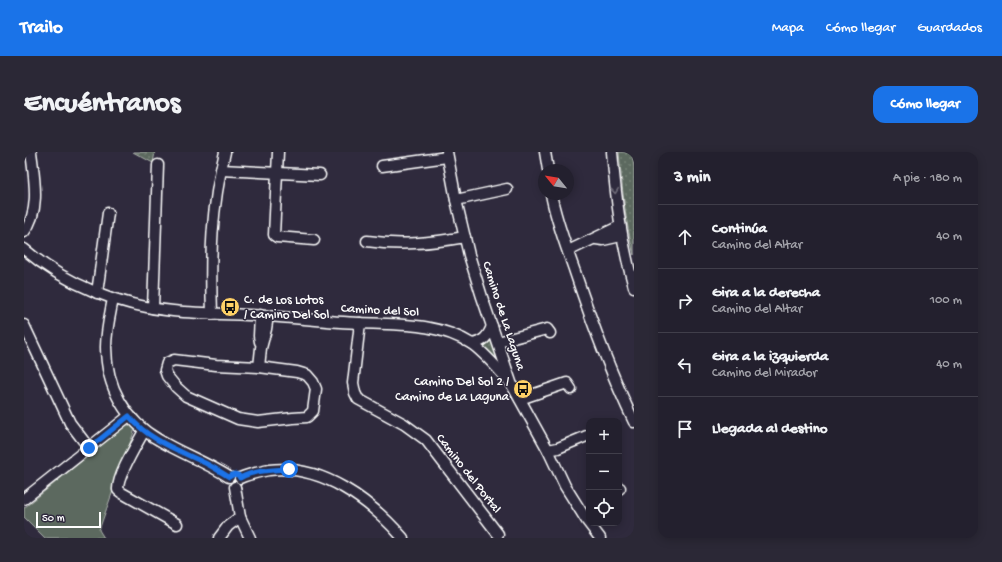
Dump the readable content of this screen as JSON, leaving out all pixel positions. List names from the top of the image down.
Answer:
{
  "streets": {
    "street": ["Camino del Sol", "Camino de La Laguna", "Camino del Portal"]
  },
  "crossings": [
    ["Camino del Sol", "Camino de La Laguna"],
    ["Camino del Sol", "Camino del Portal"]
  ],
  "places": {
    "bus stop": ["C. de Los Lotos / Camino Del Sol", "Camino Del Sol 2 / Camino de La Laguna"]
  },
  "scale_bar": "50 m",
  "north": "top left",
  "page": {
    "header": "Trailo",
    "nav": ["Mapa", "Cómo llegar", "Guardados"],
    "buttons": "Cómo llegar",
    "title": "Encuéntranos",
    "heading": ["3 min", "A pie · 180 m"],
    "list": [
      ["Continúa", "Camino del Altar", "40 m"],
      ["Gira a la derecha", "Camino del Altar", "100 m"],
      ["Gira a la izquierda", "Camino del Mirador", "40 m"],
      "Llegada al destino"
    ],
    "map_buttons": ["+", "−"],
    "scale": "50 m"
  }
}
